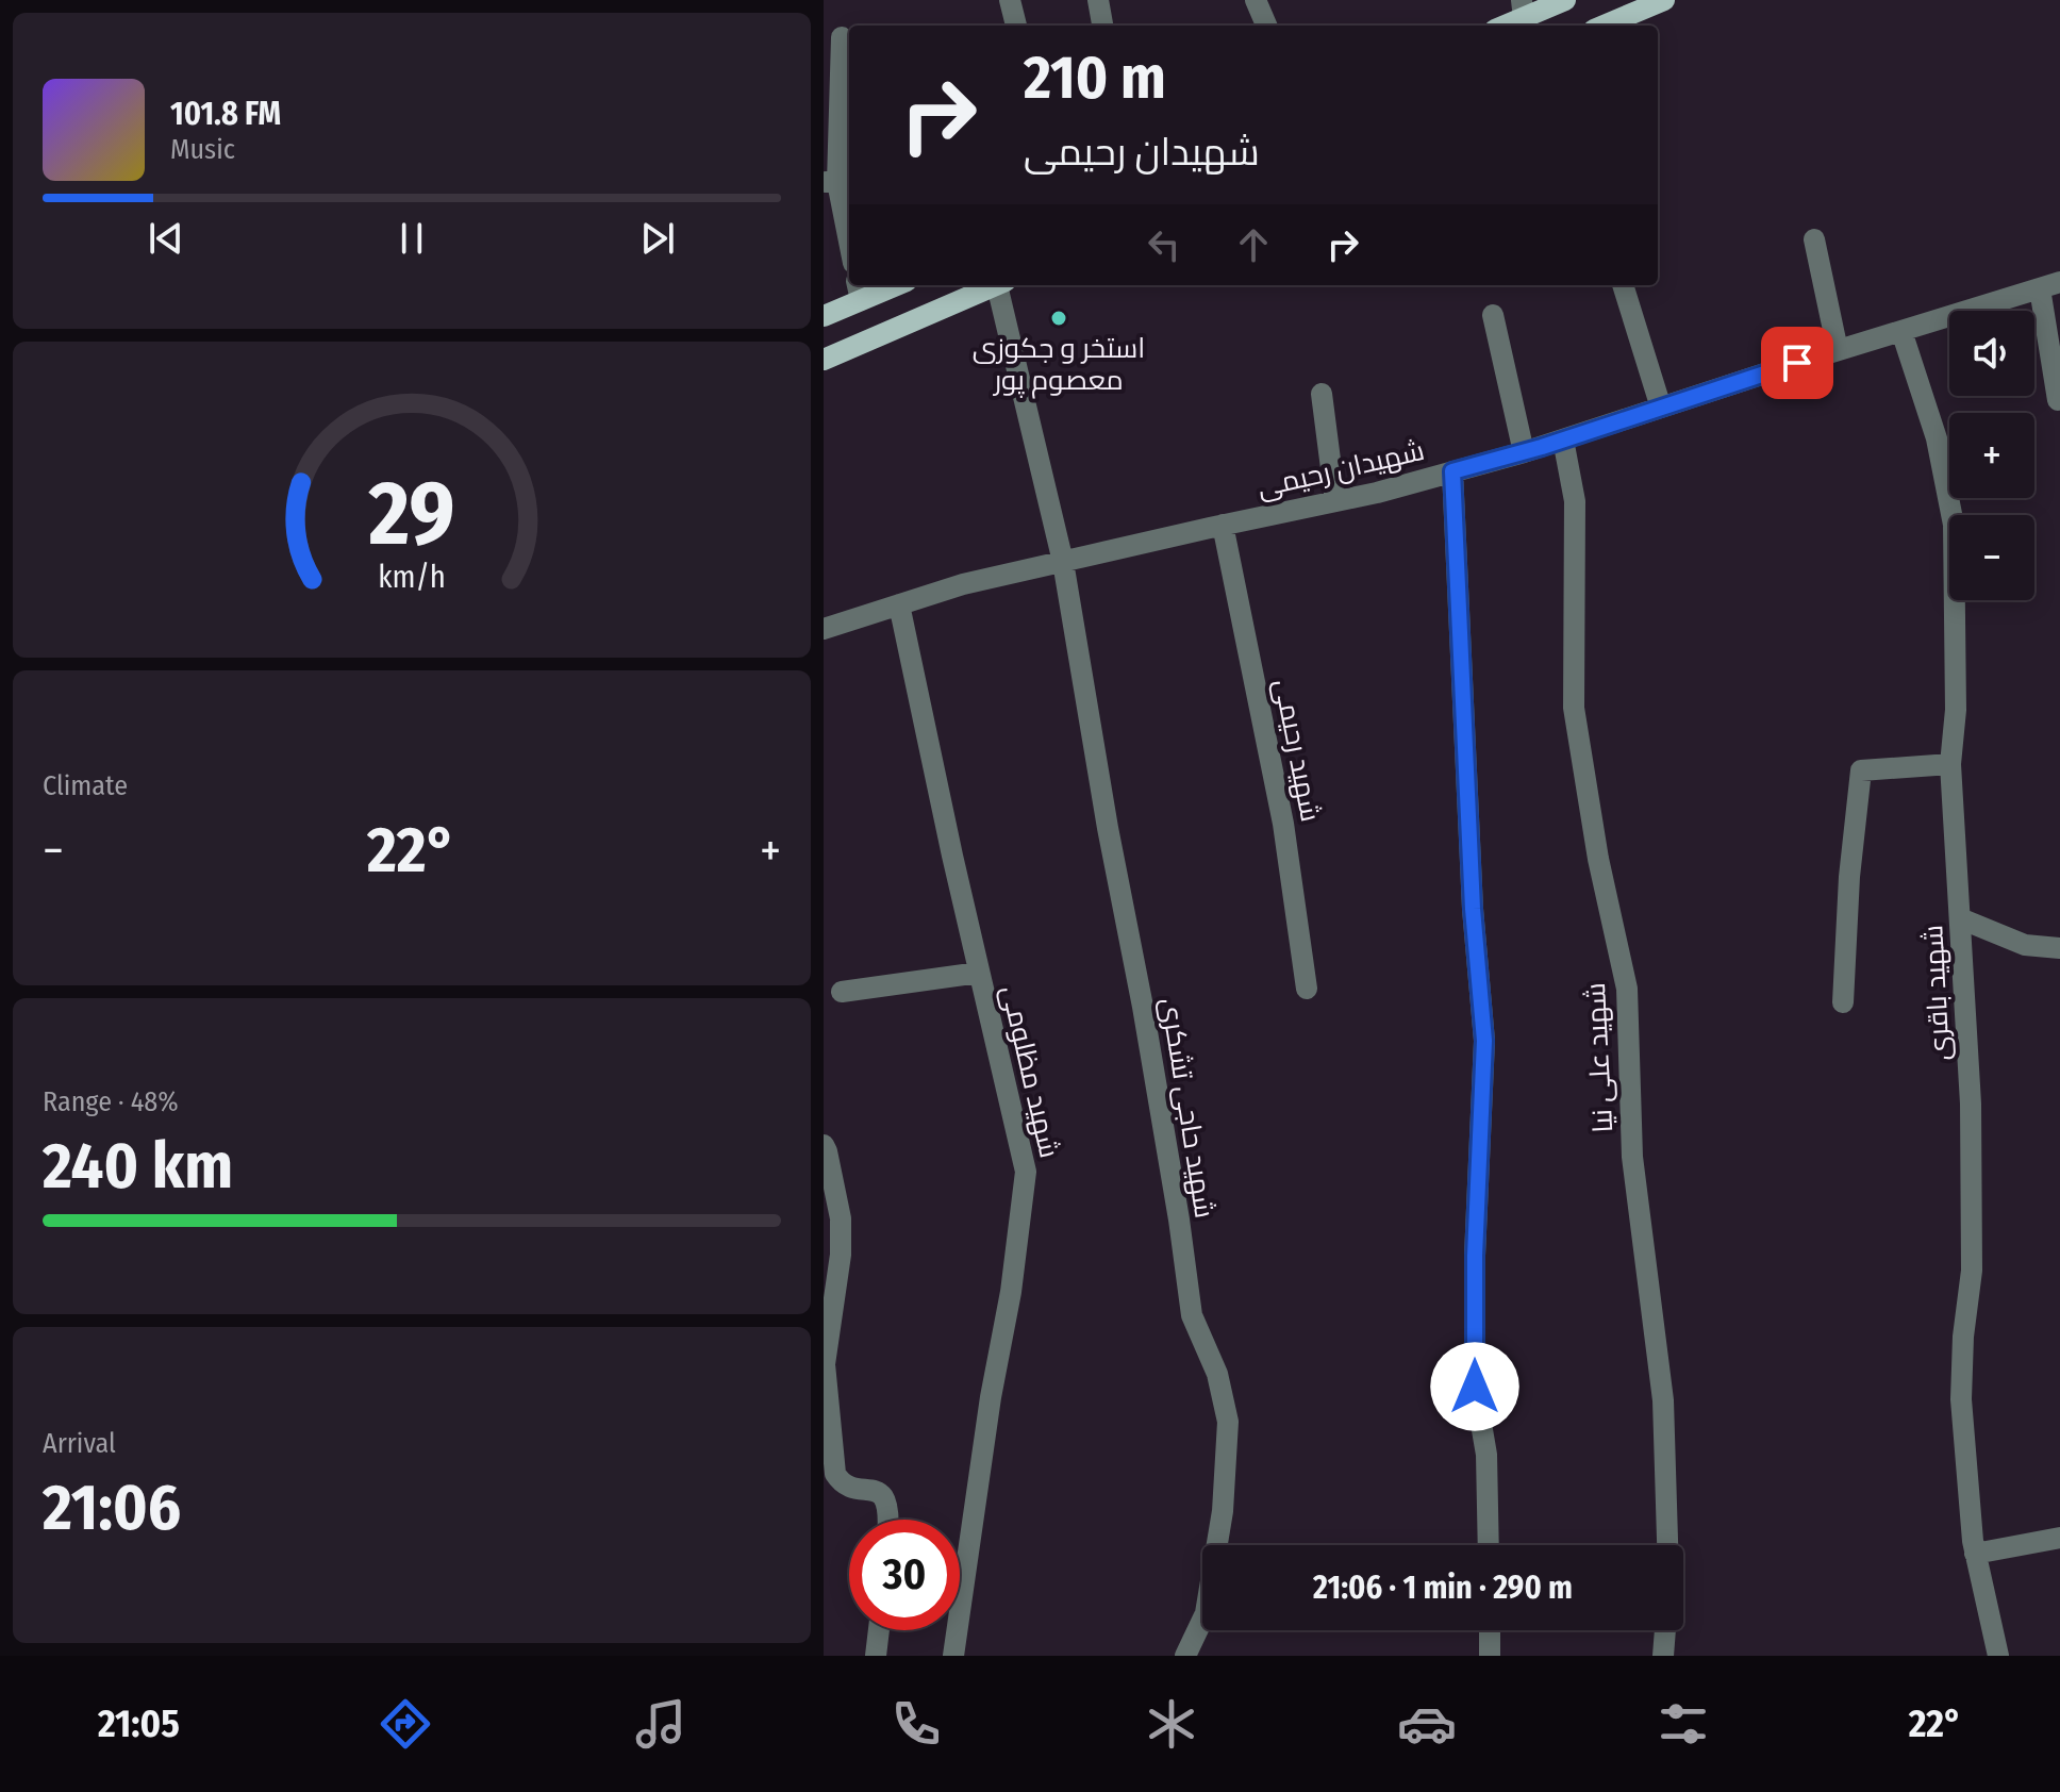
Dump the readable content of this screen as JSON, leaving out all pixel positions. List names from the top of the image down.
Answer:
{
  "streets": {
    "street": [
      "شهیدان رحیمی",
      "شهید رحیمی",
      "شهید باقری",
      "شهید علی نیا",
      "شهید مظلومی",
      "شهید حاجی تشکری"
    ]
  },
  "crossings": [
    ["شهیدان رحیمی", "شهید رحیمی"],
    ["شهیدان رحیمی", "شهید باقری"],
    ["شهیدان رحیمی", "شهید علی نیا"],
    ["شهیدان رحیمی", "شهید مظلومی"],
    ["شهیدان رحیمی", "شهید حاجی تشکری"]
  ],
  "places": ["استخر و جکوزی معصوم پور"],
  "page": {
    "turn": ["210 m", "شهیدان رحیمی"],
    "song": ["101.8 FM", "Music"],
    "map_buttons": ["+", "−"],
    "tile": [
      "Climate",
      ["Range · 48%", "240 km"],
      ["Arrival", "21:06"]
    ],
    "heat": ["−", "22°", "+"],
    "limit": "30",
    "trip": "21:06 · 1 min · 290 m",
    "tabs": ["21:05", "22°"],
    "gauge": ["29", "km/h"]
  }
}
